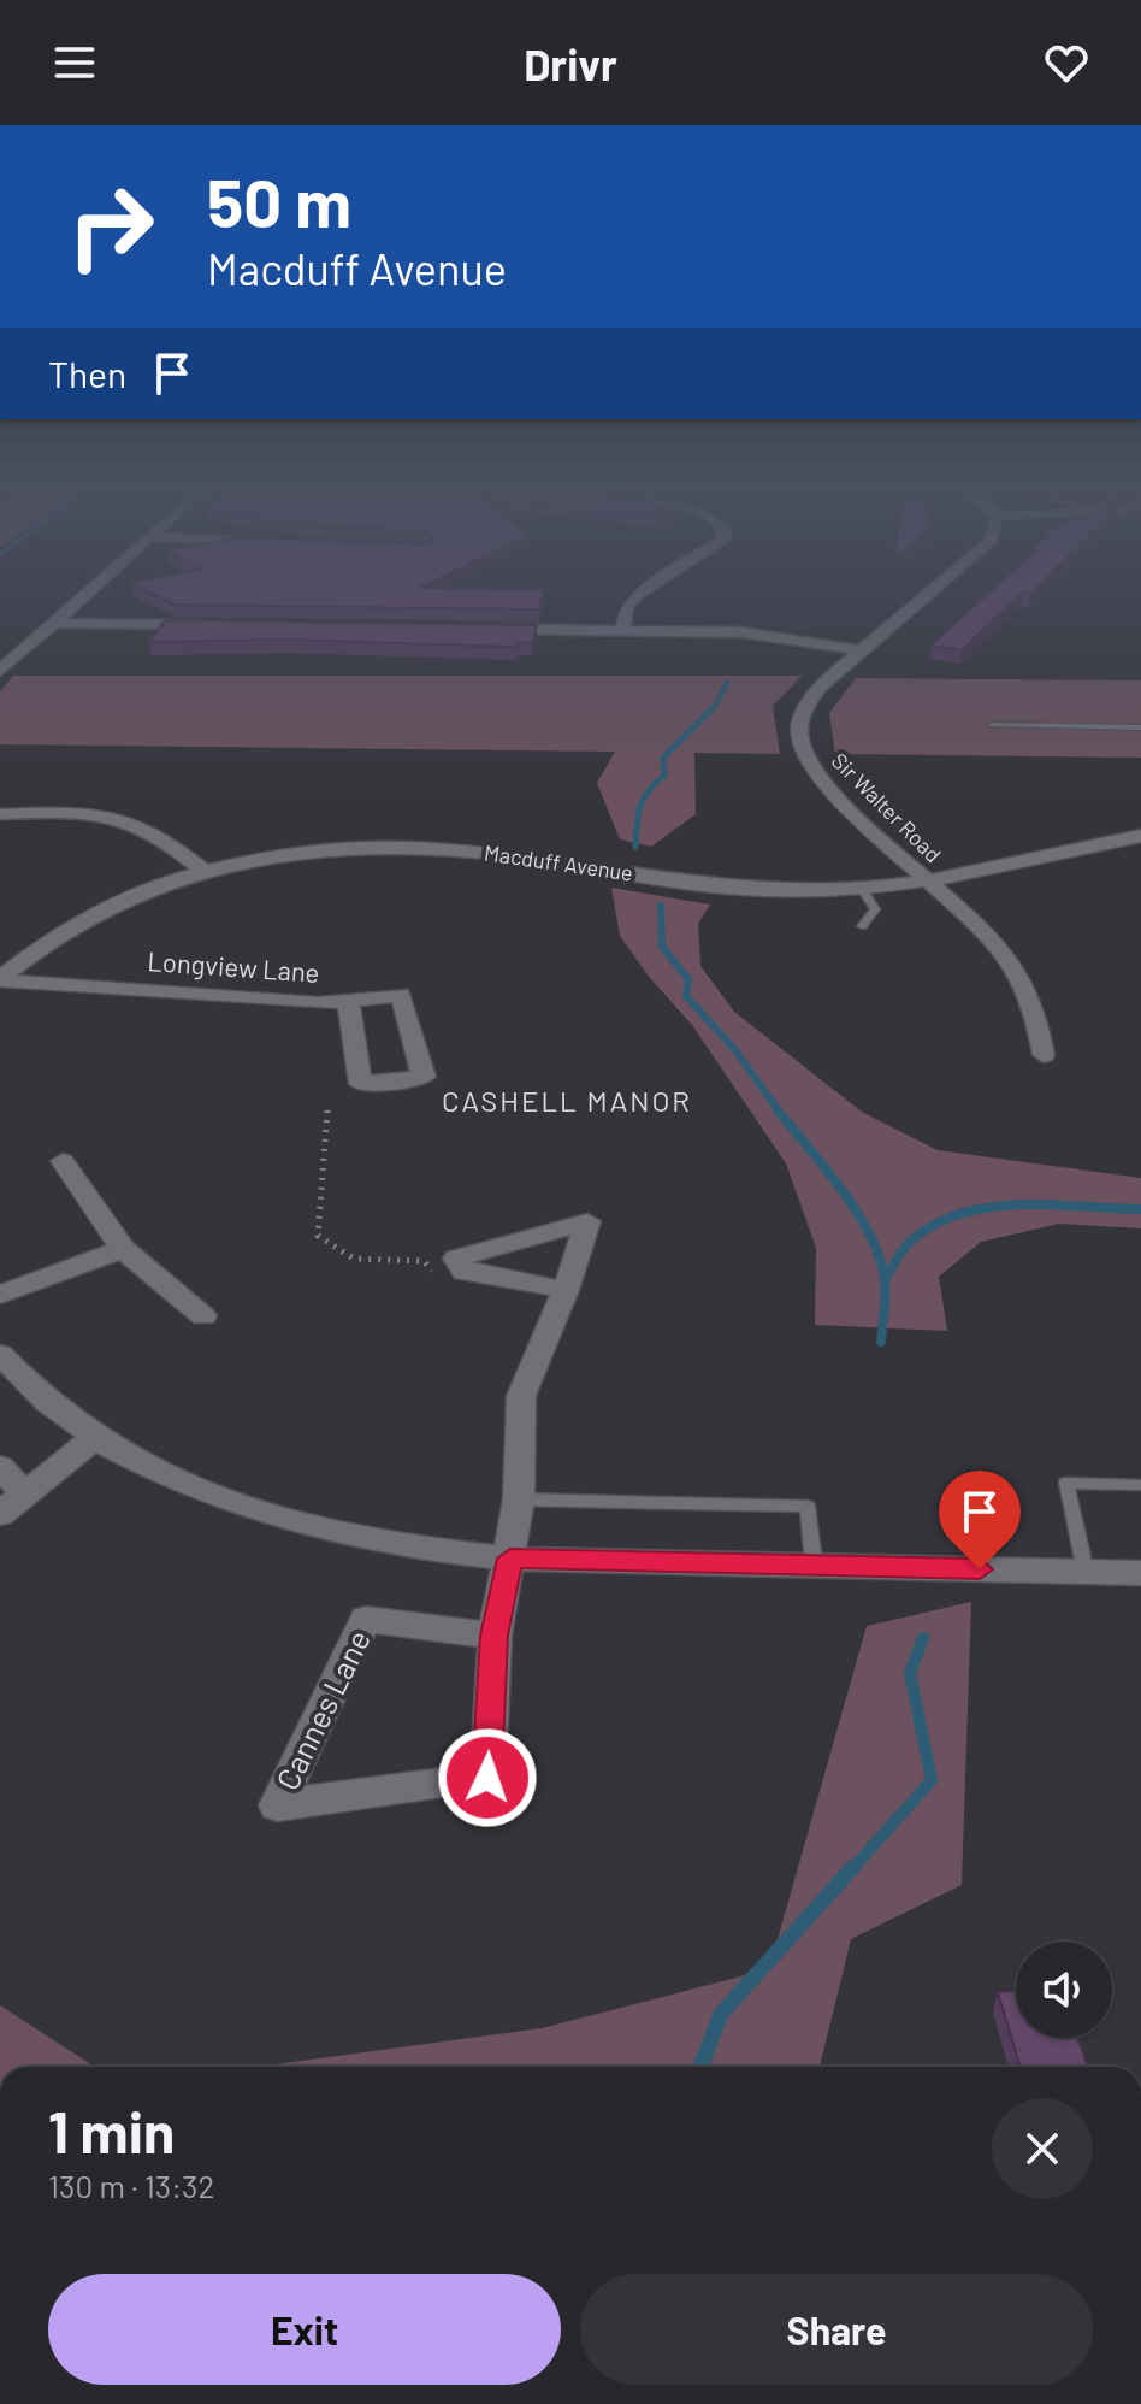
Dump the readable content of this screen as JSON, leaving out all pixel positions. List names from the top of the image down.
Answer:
{
  "streets": {
    "street": [
      "Sir Walter Road",
      "Macduff Avenue",
      "Longview Lane",
      "Cannes Lane"
    ]
  },
  "crossings": [
    ["Sir Walter Road", "Macduff Avenue"],
    ["Macduff Avenue", "Longview Lane"]
  ],
  "districts": ["CASHELL MANOR"],
  "page": {
    "header": "Drivr",
    "turn": ["50 m", "Macduff Avenue"],
    "then": "Then",
    "heading": ["1 min", "130 m · 13:32"],
    "buttons": ["Exit", "Share"]
  }
}
